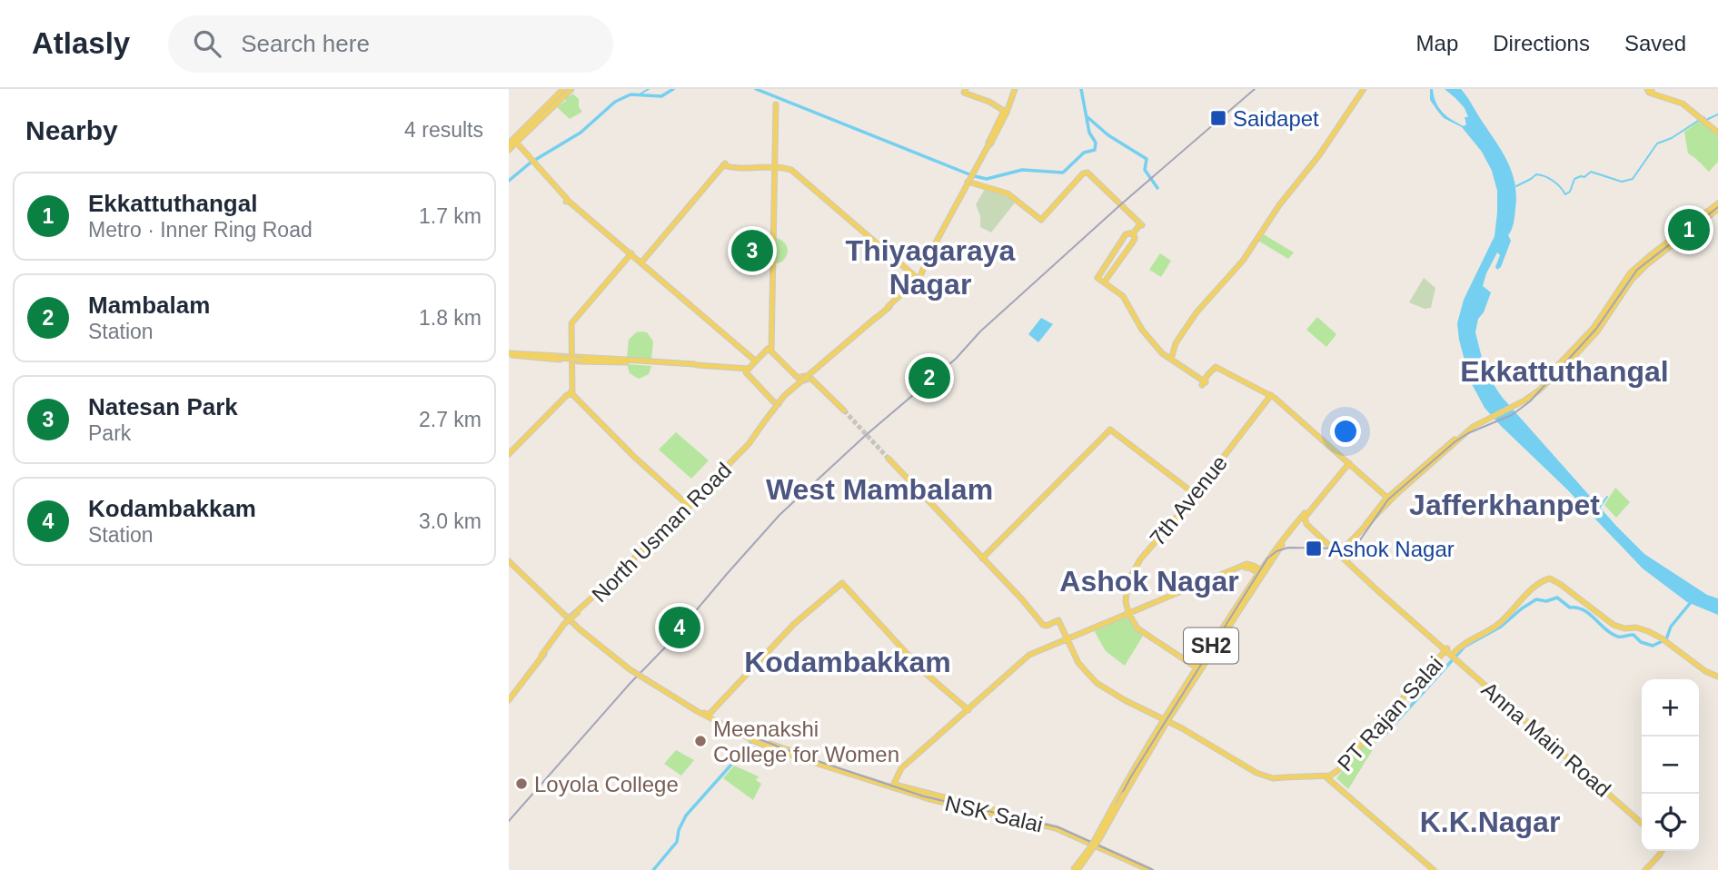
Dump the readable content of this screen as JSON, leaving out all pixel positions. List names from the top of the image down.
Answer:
{
  "streets": {
    "main road": [
      "7th Avenue",
      "North Usman Road",
      "SH2",
      "PT Rajan Salai",
      "Anna Main Road",
      "NSK Salai"
    ]
  },
  "crossings": [
    ["SH2", "PT Rajan Salai"],
    ["SH2", "Anna Main Road"],
    ["PT Rajan Salai", "Anna Main Road"]
  ],
  "districts": [
    "Thiyagaraya Nagar",
    "Ekkattuthangal",
    "West Mambalam",
    "Jafferkhanpet",
    "Ashok Nagar",
    "Kodambakkam",
    "K.K.Nagar"
  ],
  "places": {
    "transit": ["Saidapet", "Ashok Nagar"],
    "other": ["Meenakshi College for Women", "Loyola College"]
  },
  "page": {
    "header": "Atlasly",
    "search": "Search here",
    "nav": ["Map", "Directions", "Saved"],
    "heading": ["Nearby", "4 results"],
    "list": [
      {
        "mark": "1",
        "name": "Ekkattuthangal",
        "note": "Metro · Inner Ring Road",
        "value": "1.7 km"
      },
      {
        "mark": "2",
        "name": "Mambalam",
        "note": "Station",
        "value": "1.8 km"
      },
      {
        "mark": "3",
        "name": "Natesan Park",
        "note": "Park",
        "value": "2.7 km"
      },
      {
        "mark": "4",
        "name": "Kodambakkam",
        "note": "Station",
        "value": "3.0 km"
      }
    ],
    "pins": [
      "1",
      "3",
      "2",
      "4"
    ],
    "map_buttons": ["+", "−"]
  }
}
